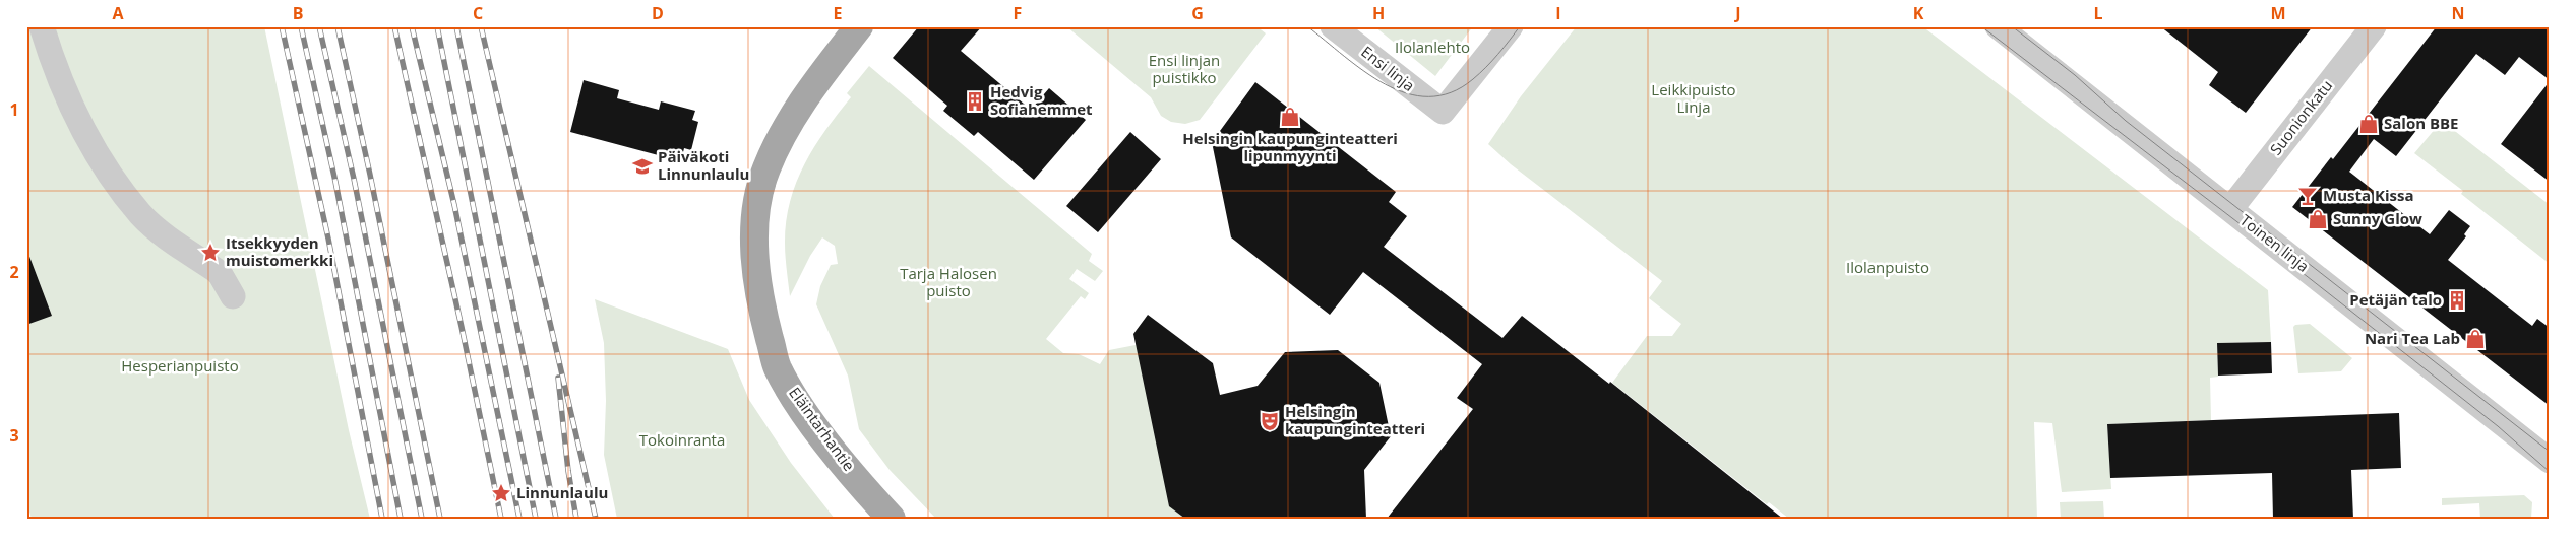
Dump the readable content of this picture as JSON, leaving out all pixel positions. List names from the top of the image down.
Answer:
{
  "streets": {
    "main road": ["Eläintarhantie"],
    "street": ["Ensi linja", "Suonionkatu", "Toinen linja"]
  },
  "crossings": [
    ["Suonionkatu", "Toinen linja"]
  ],
  "parks": [
    "Ilolanlehto",
    "Ensi linjan puistikko",
    "Leikkipuisto Linja",
    "Ilolanpuisto",
    "Tarja Halosen puisto",
    "Hesperianpuisto",
    "Tokoinranta"
  ],
  "places": {
    "building": ["Hedvig Sofiahemmet", "Petäjän talo"],
    "shop": [
      "Helsingin kaupunginteatteri lipunmyynti",
      "Salon BBE",
      "Sunny Glow",
      "Nari Tea Lab"
    ],
    "school or university": ["Päiväkoti Linnunlaulu"],
    "bar": ["Musta Kissa"],
    "place": ["Itsekkyyden muistomerkki", "Linnunlaulu"],
    "theatre": ["Helsingin kaupunginteatteri"]
  },
  "grid": {
    "columns": [
      "A",
      "B",
      "C",
      "D",
      "E",
      "F",
      "G",
      "H",
      "I",
      "J",
      "K",
      "L",
      "M",
      "N"
    ],
    "rows": ["1", "2", "3"]
  }
}
